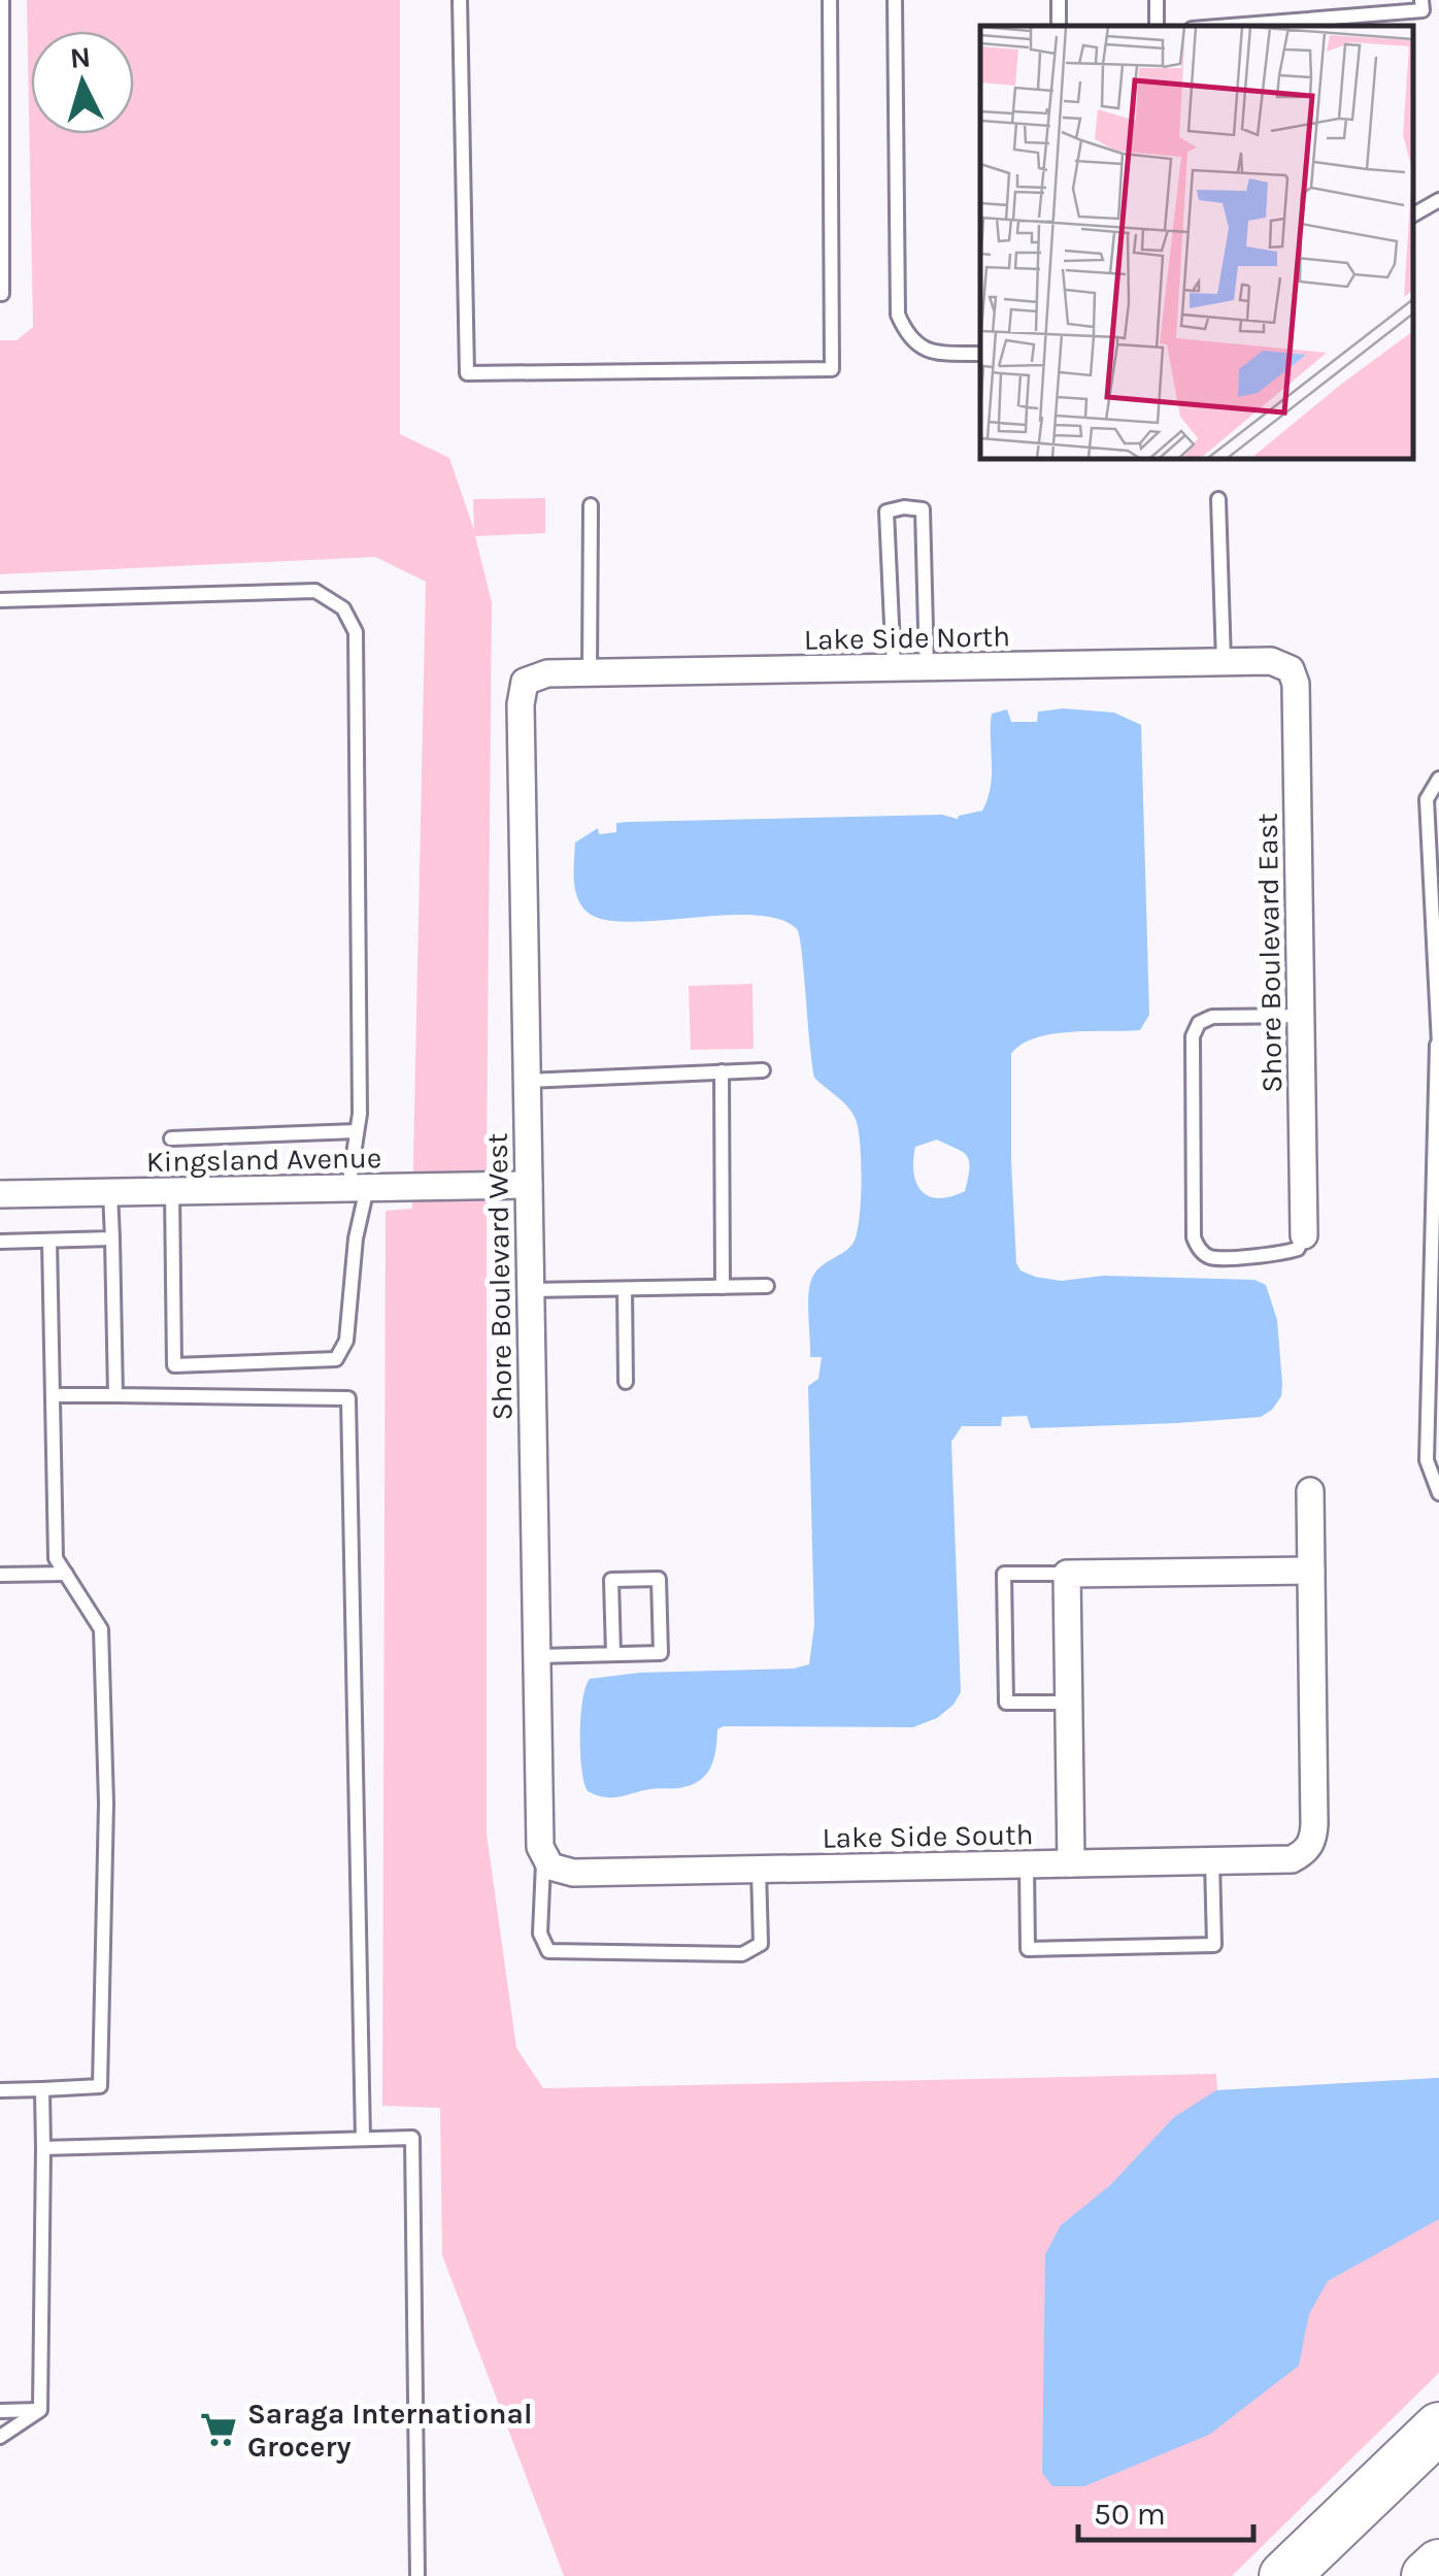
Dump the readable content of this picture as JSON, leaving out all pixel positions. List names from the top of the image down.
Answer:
{
  "streets": {
    "street": [
      "Lake Side North",
      "Shore Boulevard East",
      "Kingsland Avenue",
      "Shore Boulevard West",
      "Lake Side South"
    ]
  },
  "crossings": [
    ["Lake Side North", "Shore Boulevard East"],
    ["Lake Side North", "Shore Boulevard West"],
    ["Kingsland Avenue", "Shore Boulevard West"],
    ["Shore Boulevard West", "Lake Side South"]
  ],
  "places": {
    "supermarket": ["Saraga International Grocery"]
  },
  "scale_bar": "50 m",
  "north": "top"
}
